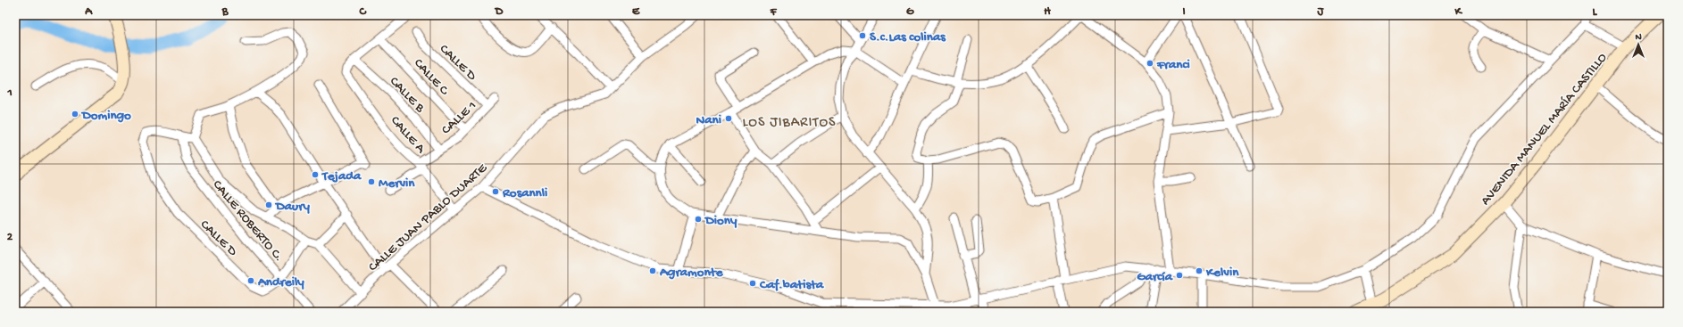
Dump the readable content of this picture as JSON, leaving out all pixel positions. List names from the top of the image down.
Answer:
{
  "streets": {
    "street": [
      "CALLE D",
      "CALLE C",
      "CALLE B",
      "CALLE 1",
      "AVENIDA MANUEL MARÍA CASTILLO",
      "CALLE A",
      "CALLE JUAN PABLO DUARTE",
      "CALLE ROBERTO C."
    ]
  },
  "crossings": [
    ["CALLE D", "CALLE 1"],
    ["CALLE D", "CALLE ROBERTO C."],
    ["CALLE C", "CALLE 1"],
    ["CALLE B", "CALLE 1"],
    ["CALLE B", "CALLE A"],
    ["CALLE 1", "CALLE A"],
    ["CALLE A", "CALLE JUAN PABLO DUARTE"]
  ],
  "districts": ["LOS JIBARITOS"],
  "places": [
    "S.c.Las colinas",
    "Franci",
    "Domingo",
    "Nani",
    "Tejada",
    "Mervin",
    "Rosannli",
    "Daury",
    "Diony",
    "Agramonte",
    "Kelvin",
    "García",
    "Andreily",
    "Caf.batista"
  ],
  "north": "top",
  "grid": {
    "columns": [
      "A",
      "B",
      "C",
      "D",
      "E",
      "F",
      "G",
      "H",
      "I",
      "J",
      "K",
      "L"
    ],
    "rows": ["1", "2"]
  }
}
